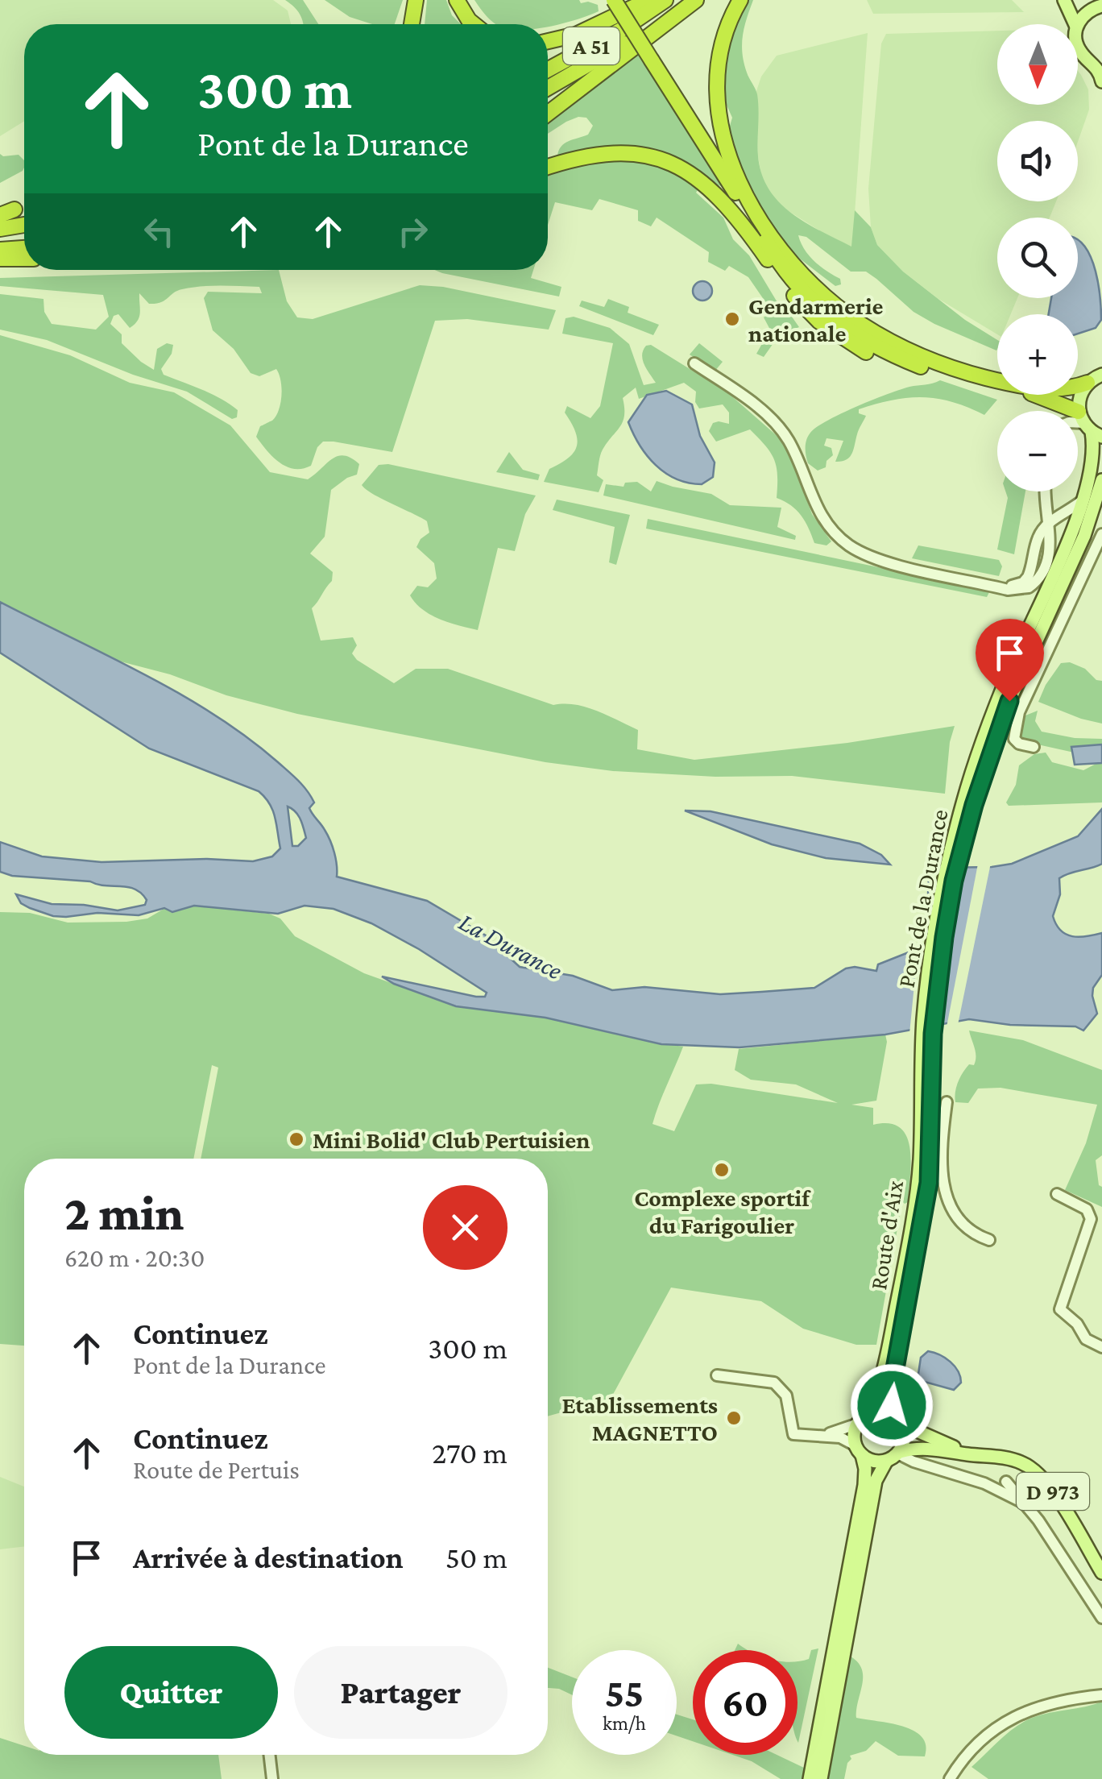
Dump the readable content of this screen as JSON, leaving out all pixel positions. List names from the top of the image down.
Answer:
{
  "streets": {
    "highway": ["A 51"],
    "main road": ["Pont de la Durance", "Route d'Aix", "D 973"]
  },
  "crossings": [
    ["Pont de la Durance", "Route d'Aix"],
    ["Route d'Aix", "D 973"]
  ],
  "water": ["La Durance"],
  "places": [
    "Gendarmerie nationale",
    "Mini Bolid' Club Pertuisien",
    "Complexe sportif du Farigoulier",
    "Etablissements MAGNETTO"
  ],
  "north": "bottom",
  "page": {
    "map_buttons": ["+", "−"],
    "turn": ["300 m", "Pont de la Durance"],
    "heading": ["2 min", "620 m · 20:30"],
    "list": [
      {
        "name": "Continuez",
        "note": "Pont de la Durance",
        "value": "300 m"
      },
      {
        "name": "Continuez",
        "note": "Route de Pertuis",
        "value": "270 m"
      },
      {
        "name": "Arrivée à destination",
        "value": "50 m"
      }
    ],
    "buttons": ["Quitter", "Partager"],
    "speed": "55 km/h",
    "limit": "60"
  }
}
